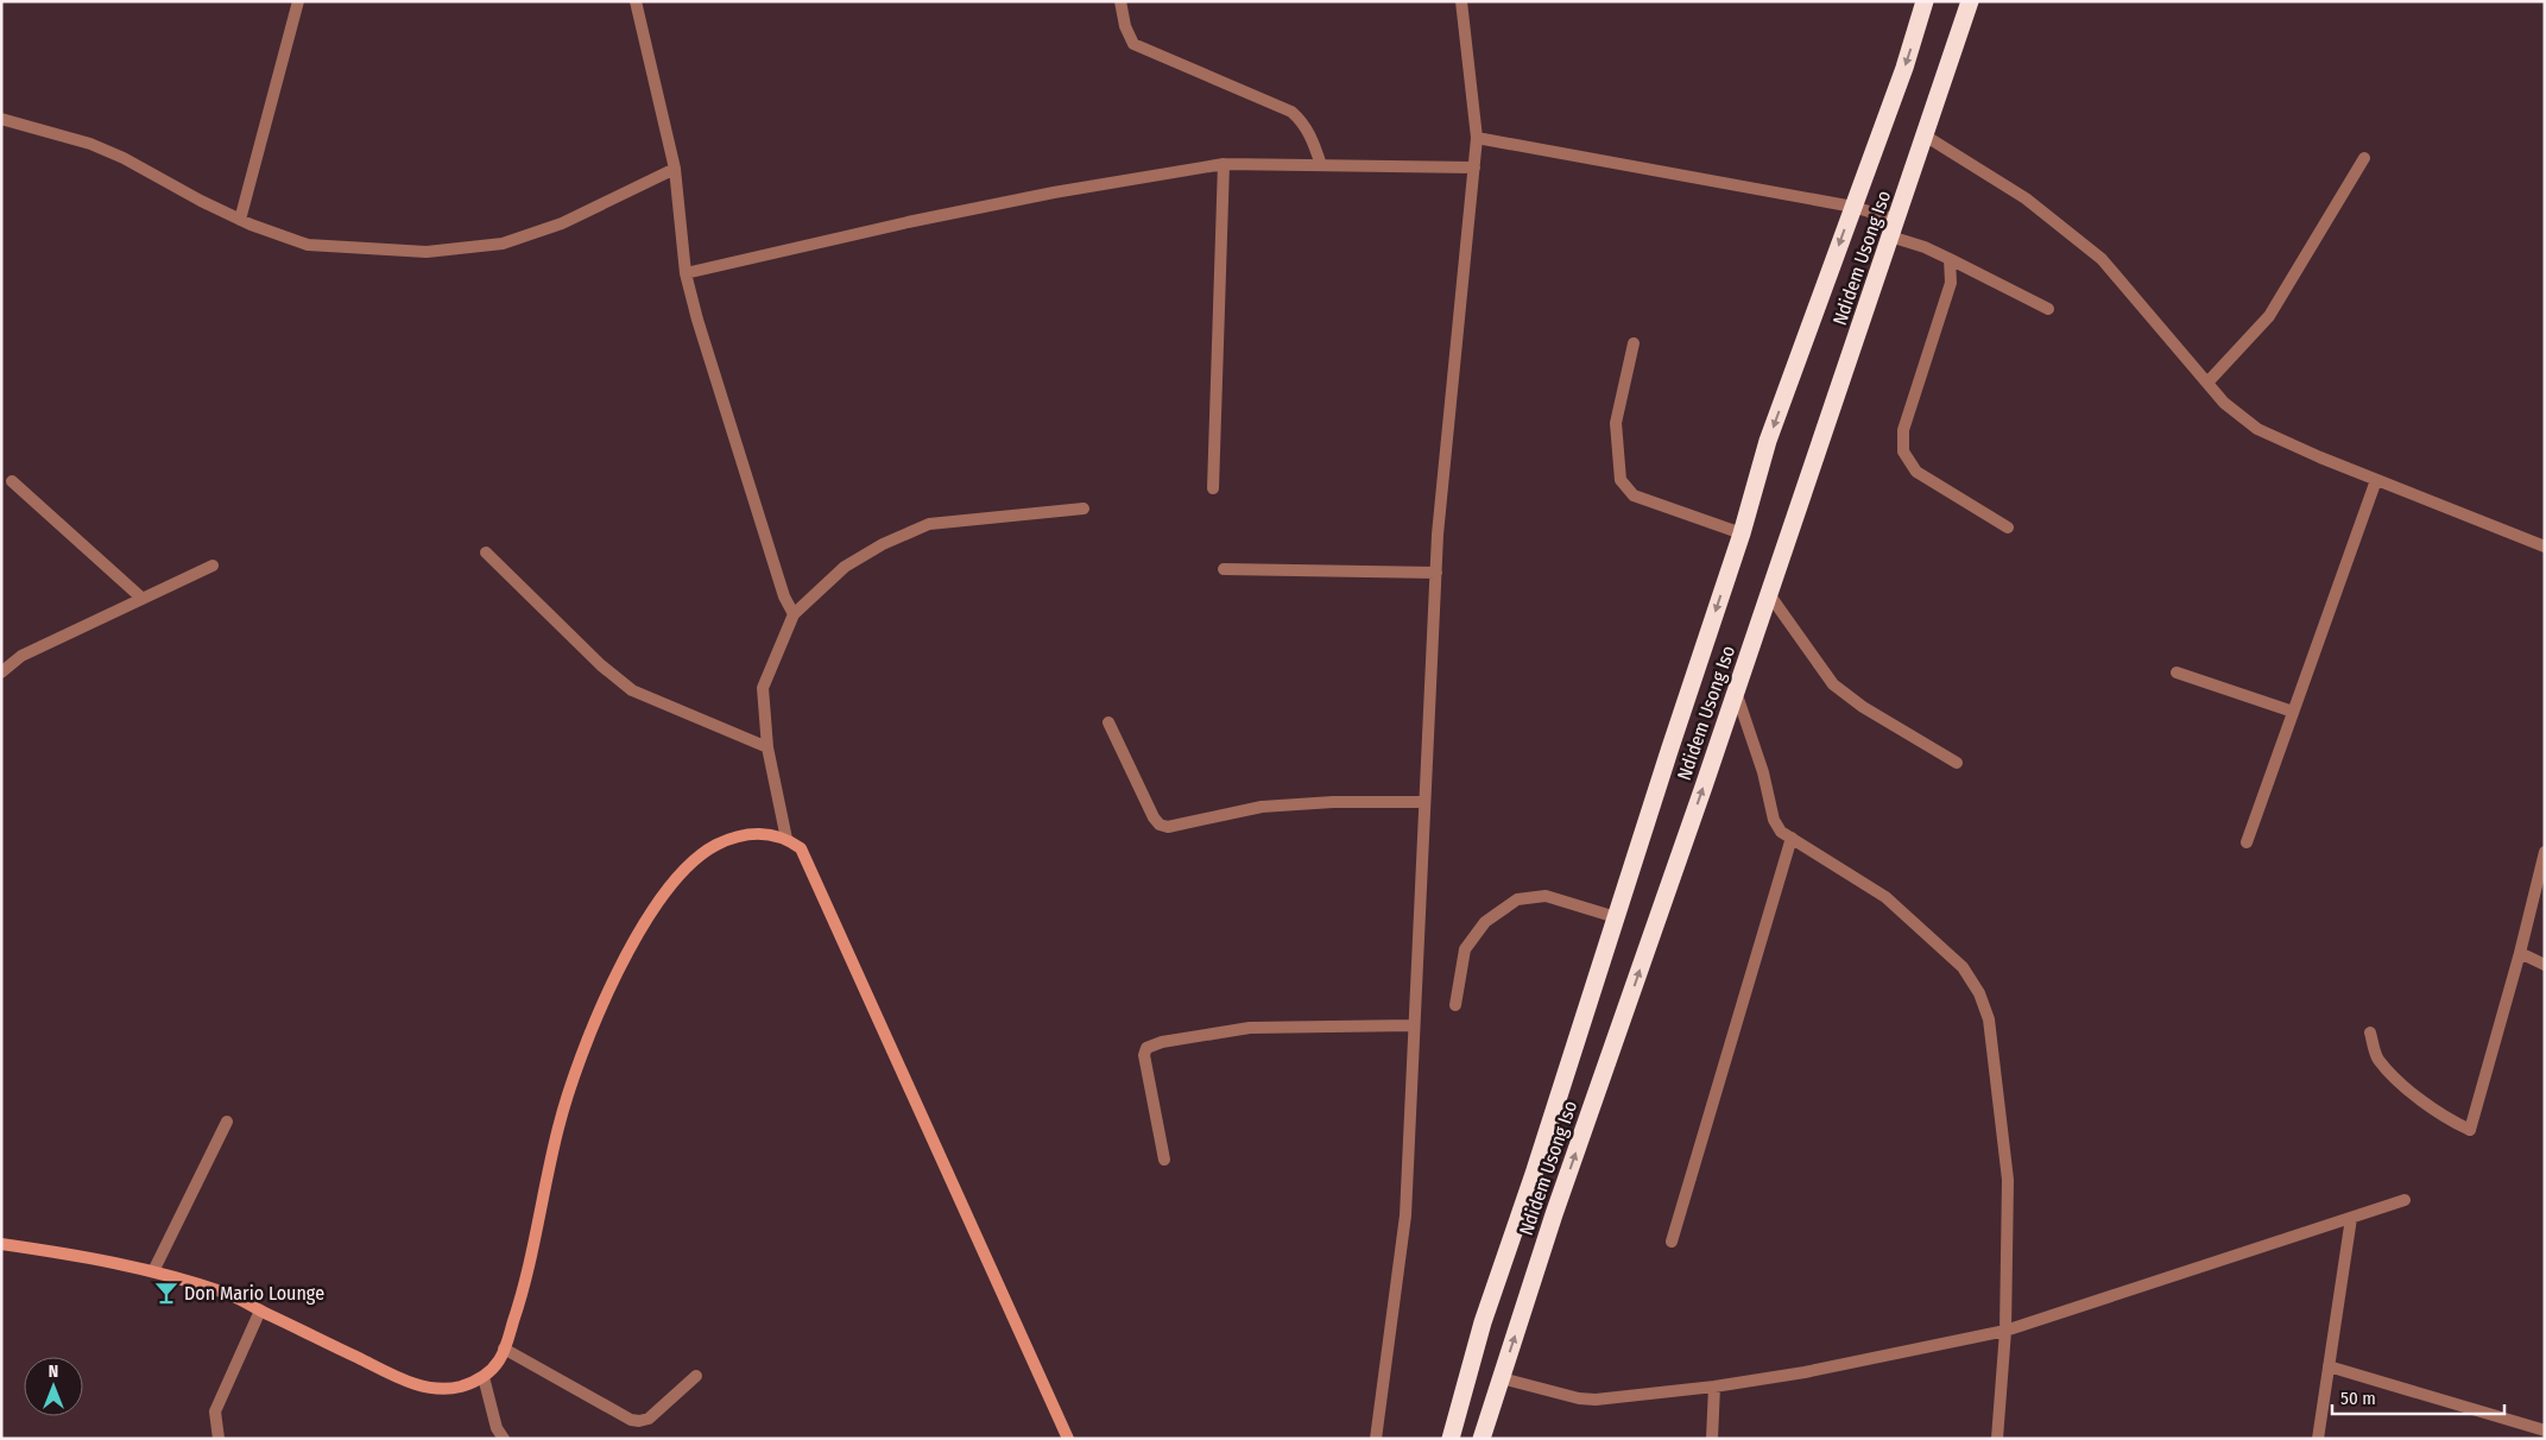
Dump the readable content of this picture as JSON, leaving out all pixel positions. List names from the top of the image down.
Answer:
{
  "streets": {
    "highway": ["Ndidem Usong Iso"]
  },
  "places": {
    "bar": ["Don Mario Lounge"]
  },
  "scale_bar": "50 m",
  "north": "top"
}
